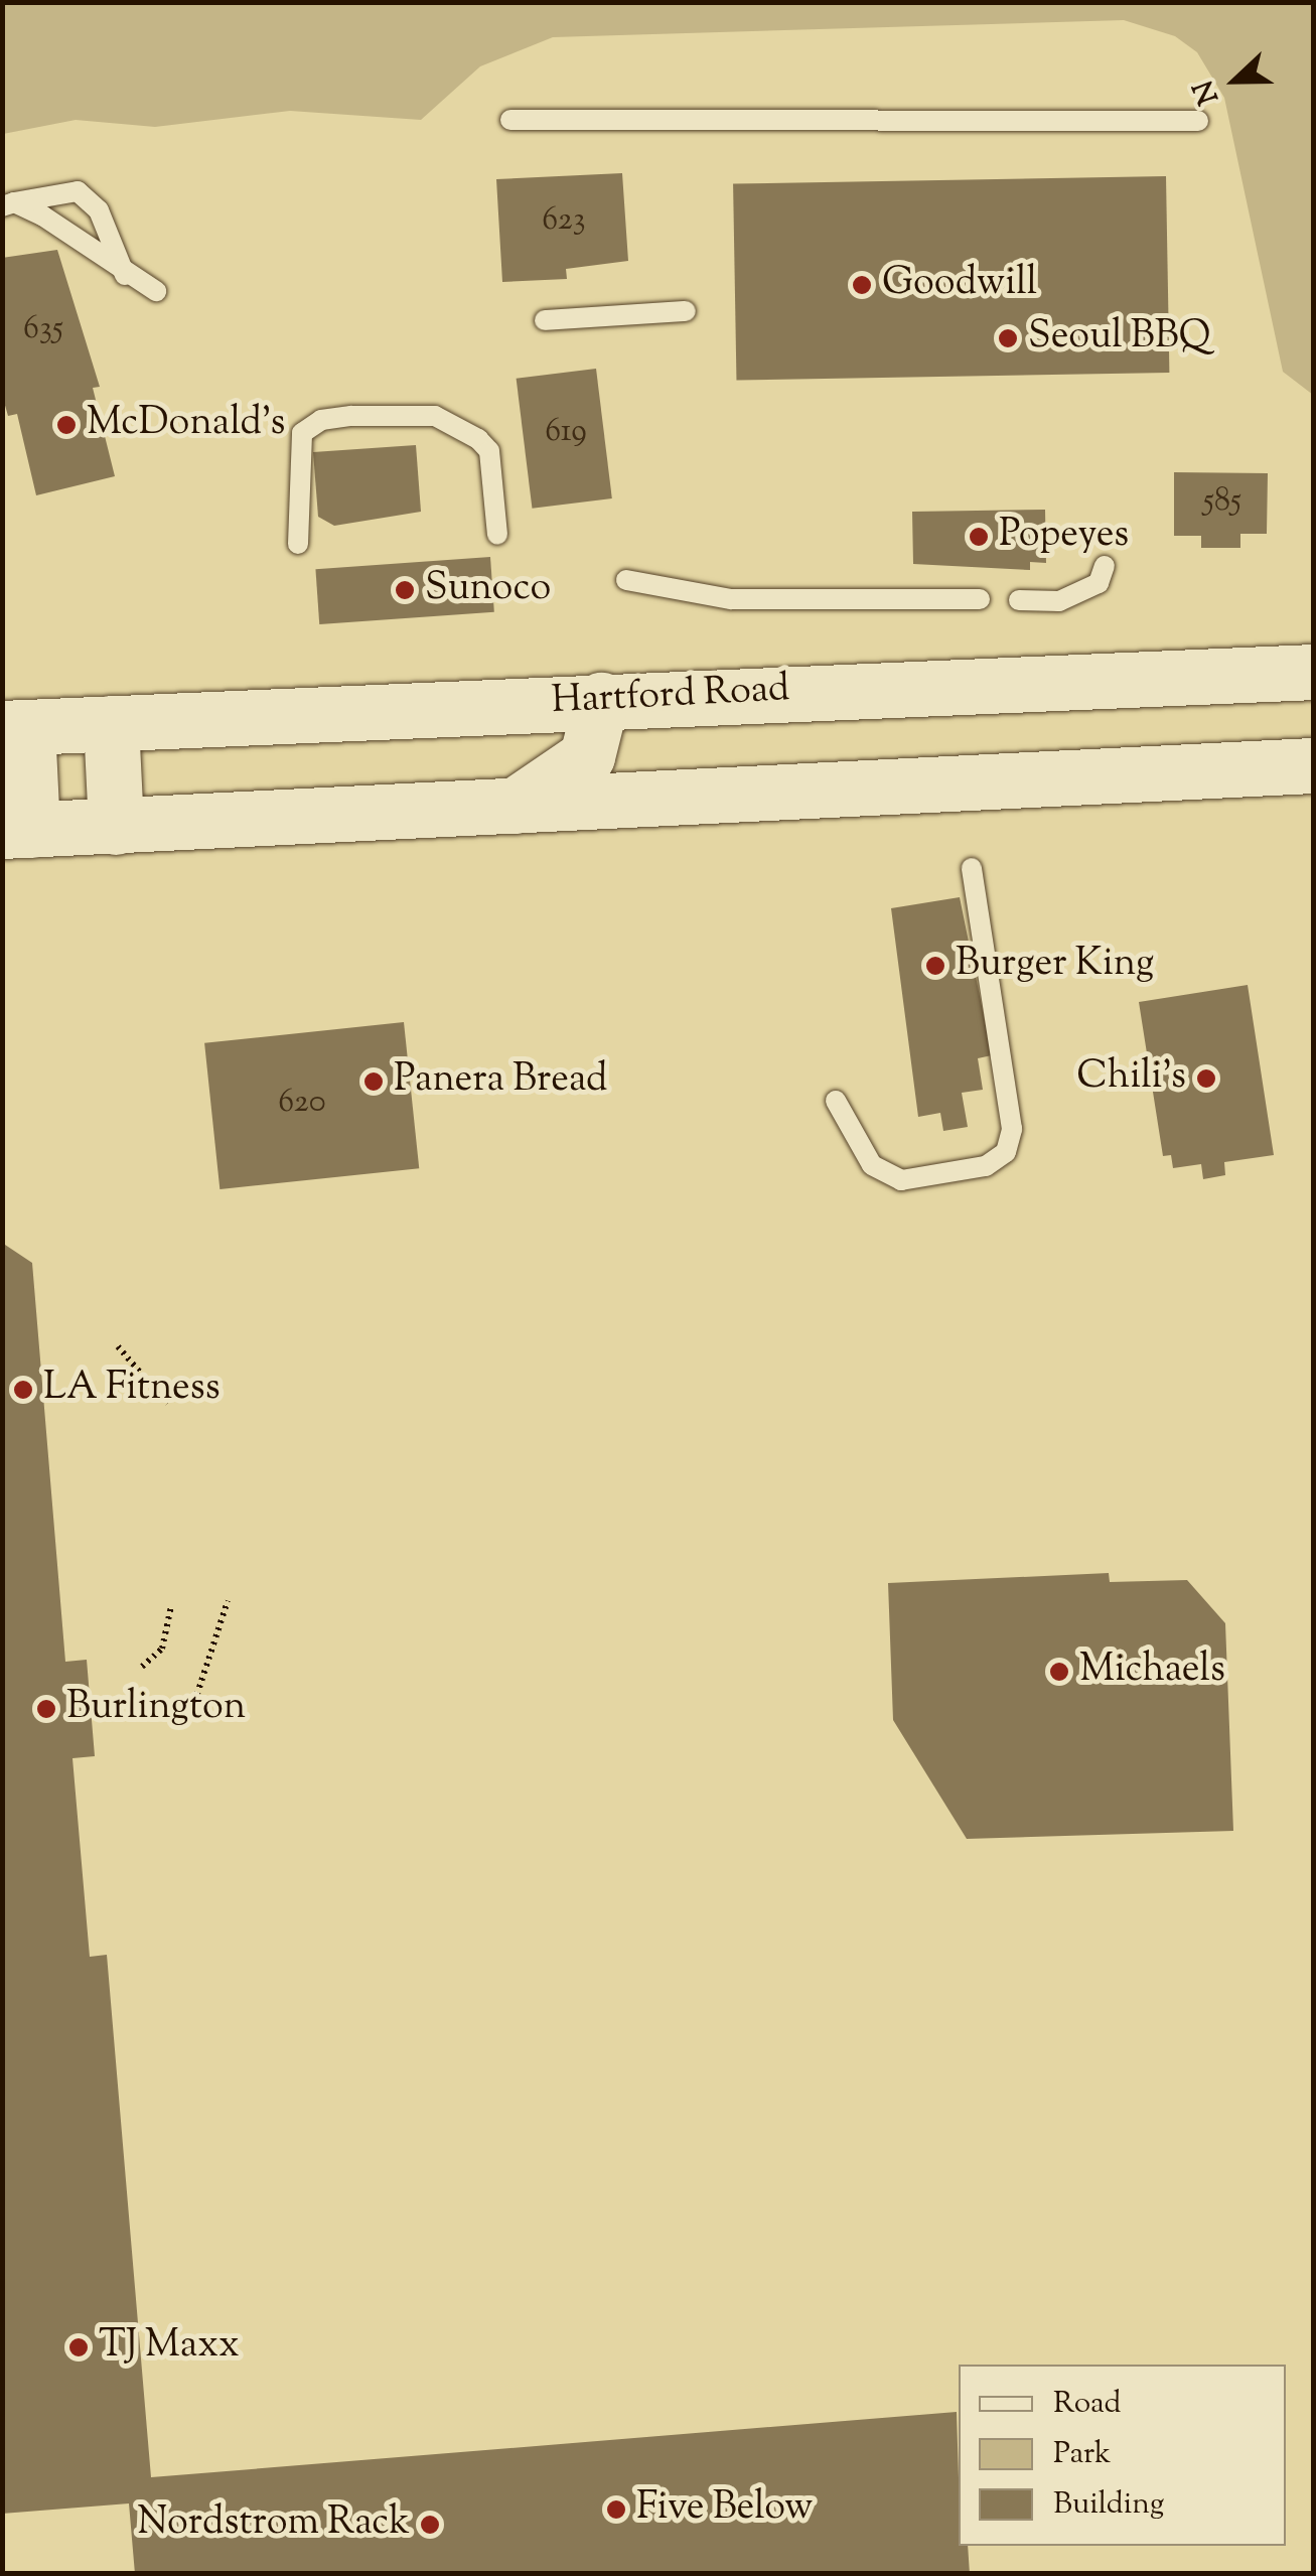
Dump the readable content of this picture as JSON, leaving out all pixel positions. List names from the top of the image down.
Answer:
{
  "streets": {
    "main road": ["Hartford Road"]
  },
  "places": [
    "Goodwill",
    "Seoul BBQ",
    "McDonald's",
    "Popeyes",
    "Sunoco",
    "Burger King",
    "Chili's",
    "Panera Bread",
    "LA Fitness",
    "Michaels",
    "Burlington",
    "TJ Maxx",
    "Five Below",
    "Nordstrom Rack"
  ],
  "house_numbers": [
    "623",
    "635",
    "619",
    "585",
    "620"
  ],
  "legend": ["Road", "Park", "Building"],
  "north": "left"
}
